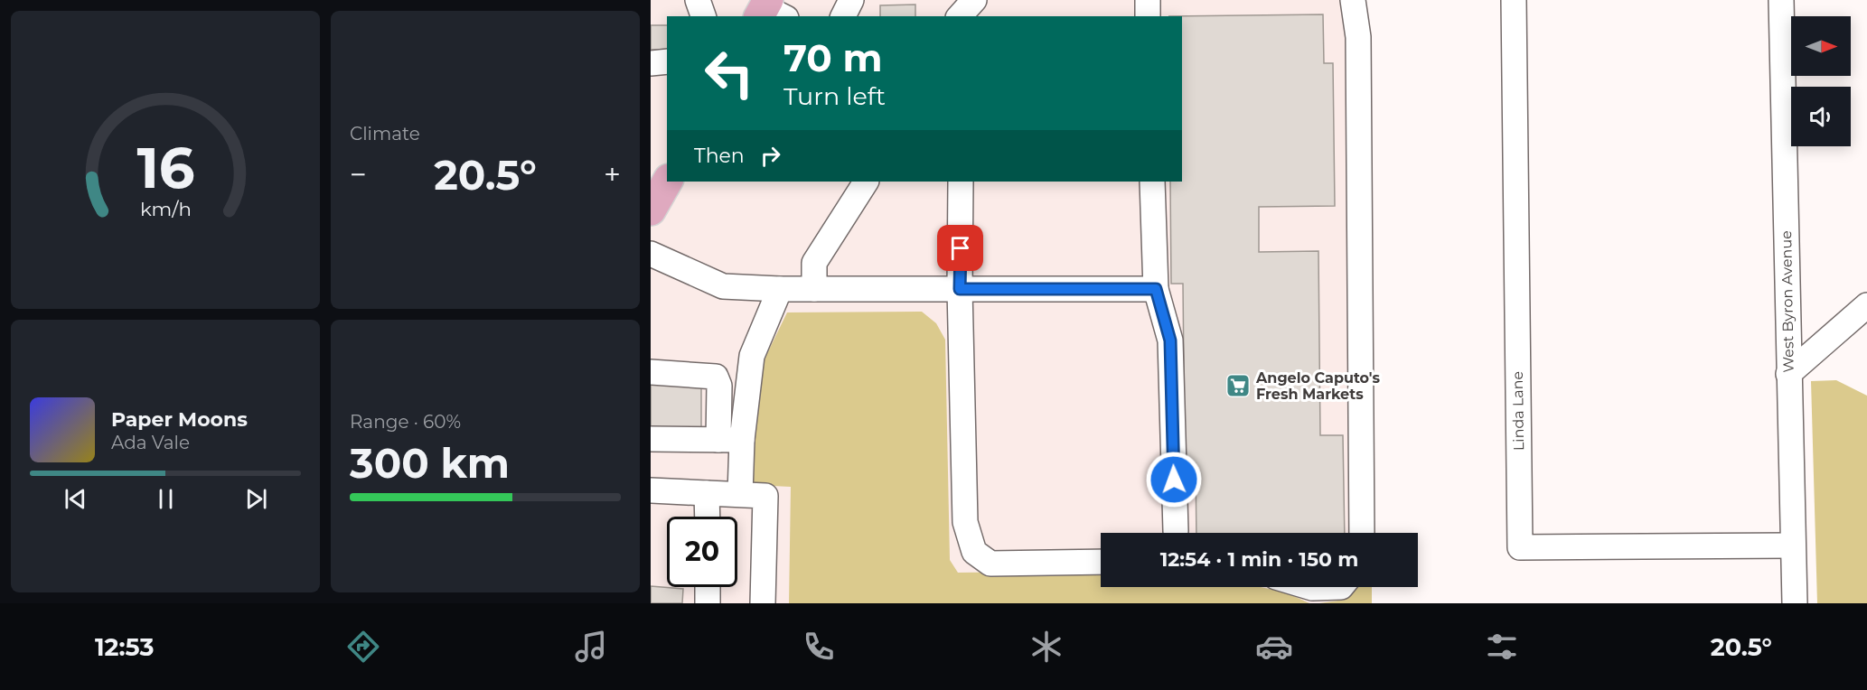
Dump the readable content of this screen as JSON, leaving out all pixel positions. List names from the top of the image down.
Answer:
{
  "streets": {
    "street": ["West Byron Avenue", "Linda Lane"]
  },
  "crossings": [
    ["West Byron Avenue", "Linda Lane"]
  ],
  "places": {
    "supermarket": ["Angelo Caputo's Fresh Markets"]
  },
  "north": "right",
  "page": {
    "tile": [
      "Climate",
      ["Range · 60%", "300 km"]
    ],
    "turn": ["70 m", "Turn left"],
    "then": "Then",
    "heat": ["−", "20.5°", "+"],
    "song": ["Paper Moons", "Ada Vale"],
    "limit": "20",
    "trip": "12:54 · 1 min · 150 m",
    "tabs": ["12:53", "20.5°"],
    "gauge": ["16", "km/h"]
  }
}
